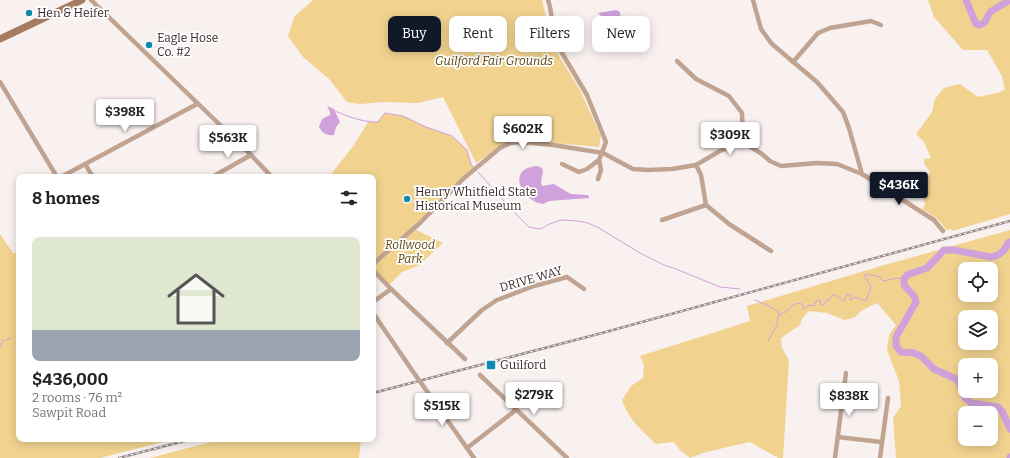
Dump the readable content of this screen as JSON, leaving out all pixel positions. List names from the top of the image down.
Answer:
{
  "streets": {
    "street": ["DRIVE WAY"]
  },
  "parks": ["Guilford Fair Grounds", "Rollwood Park"],
  "places": {
    "other": ["Hen & Heifer", "Eagle Hose Co. #2", "Henry Whitfield State Historical Museum"],
    "transit": ["Guilford"]
  },
  "page": {
    "chip": [
      "Buy",
      "Rent",
      "Filters",
      "New"
    ],
    "price": [
      "$398K",
      "$602K",
      "$309K",
      "$563K",
      "$436K",
      "$279K",
      "$838K",
      "$515K"
    ],
    "heading": "8 homes",
    "list": [
      {
        "name": "$436,000",
        "note": "2 rooms · 76 m² · Sawpit Road"
      }
    ],
    "map_buttons": ["+", "−"]
  }
}
